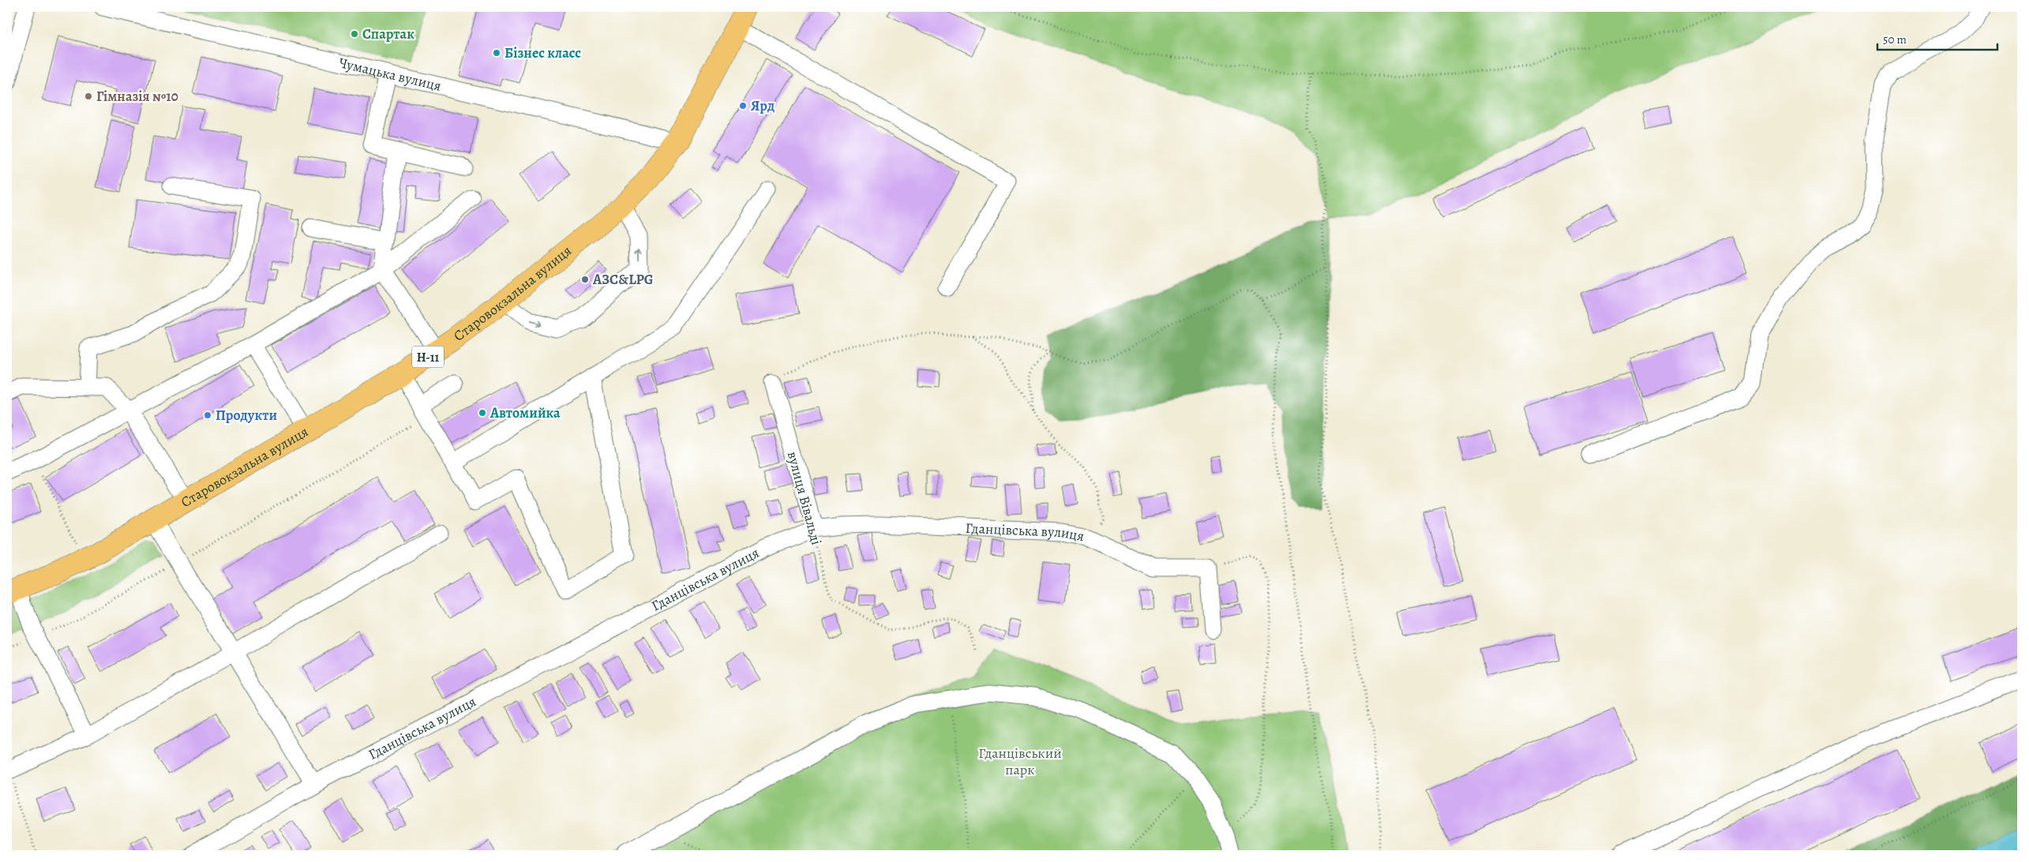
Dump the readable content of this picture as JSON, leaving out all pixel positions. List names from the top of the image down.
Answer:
{
  "streets": {
    "main road": ["Старовокзальна вулиця", "Н-11"],
    "street": ["Чумацька вулиця", "вулиця Вівальді", "Гданцівська вулиця"]
  },
  "crossings": [
    ["Чумацька вулиця", "Старовокзальна вулиця"],
    ["вулиця Вівальді", "Гданцівська вулиця"]
  ],
  "parks": ["Гданцівський парк"],
  "places": [
    "Спартак",
    "Бізнес класс",
    "Гімназія №10",
    "Ярд",
    "АЗС&LPG",
    "Автомийка",
    "Продукти"
  ],
  "scale_bar": "50 m"
}
